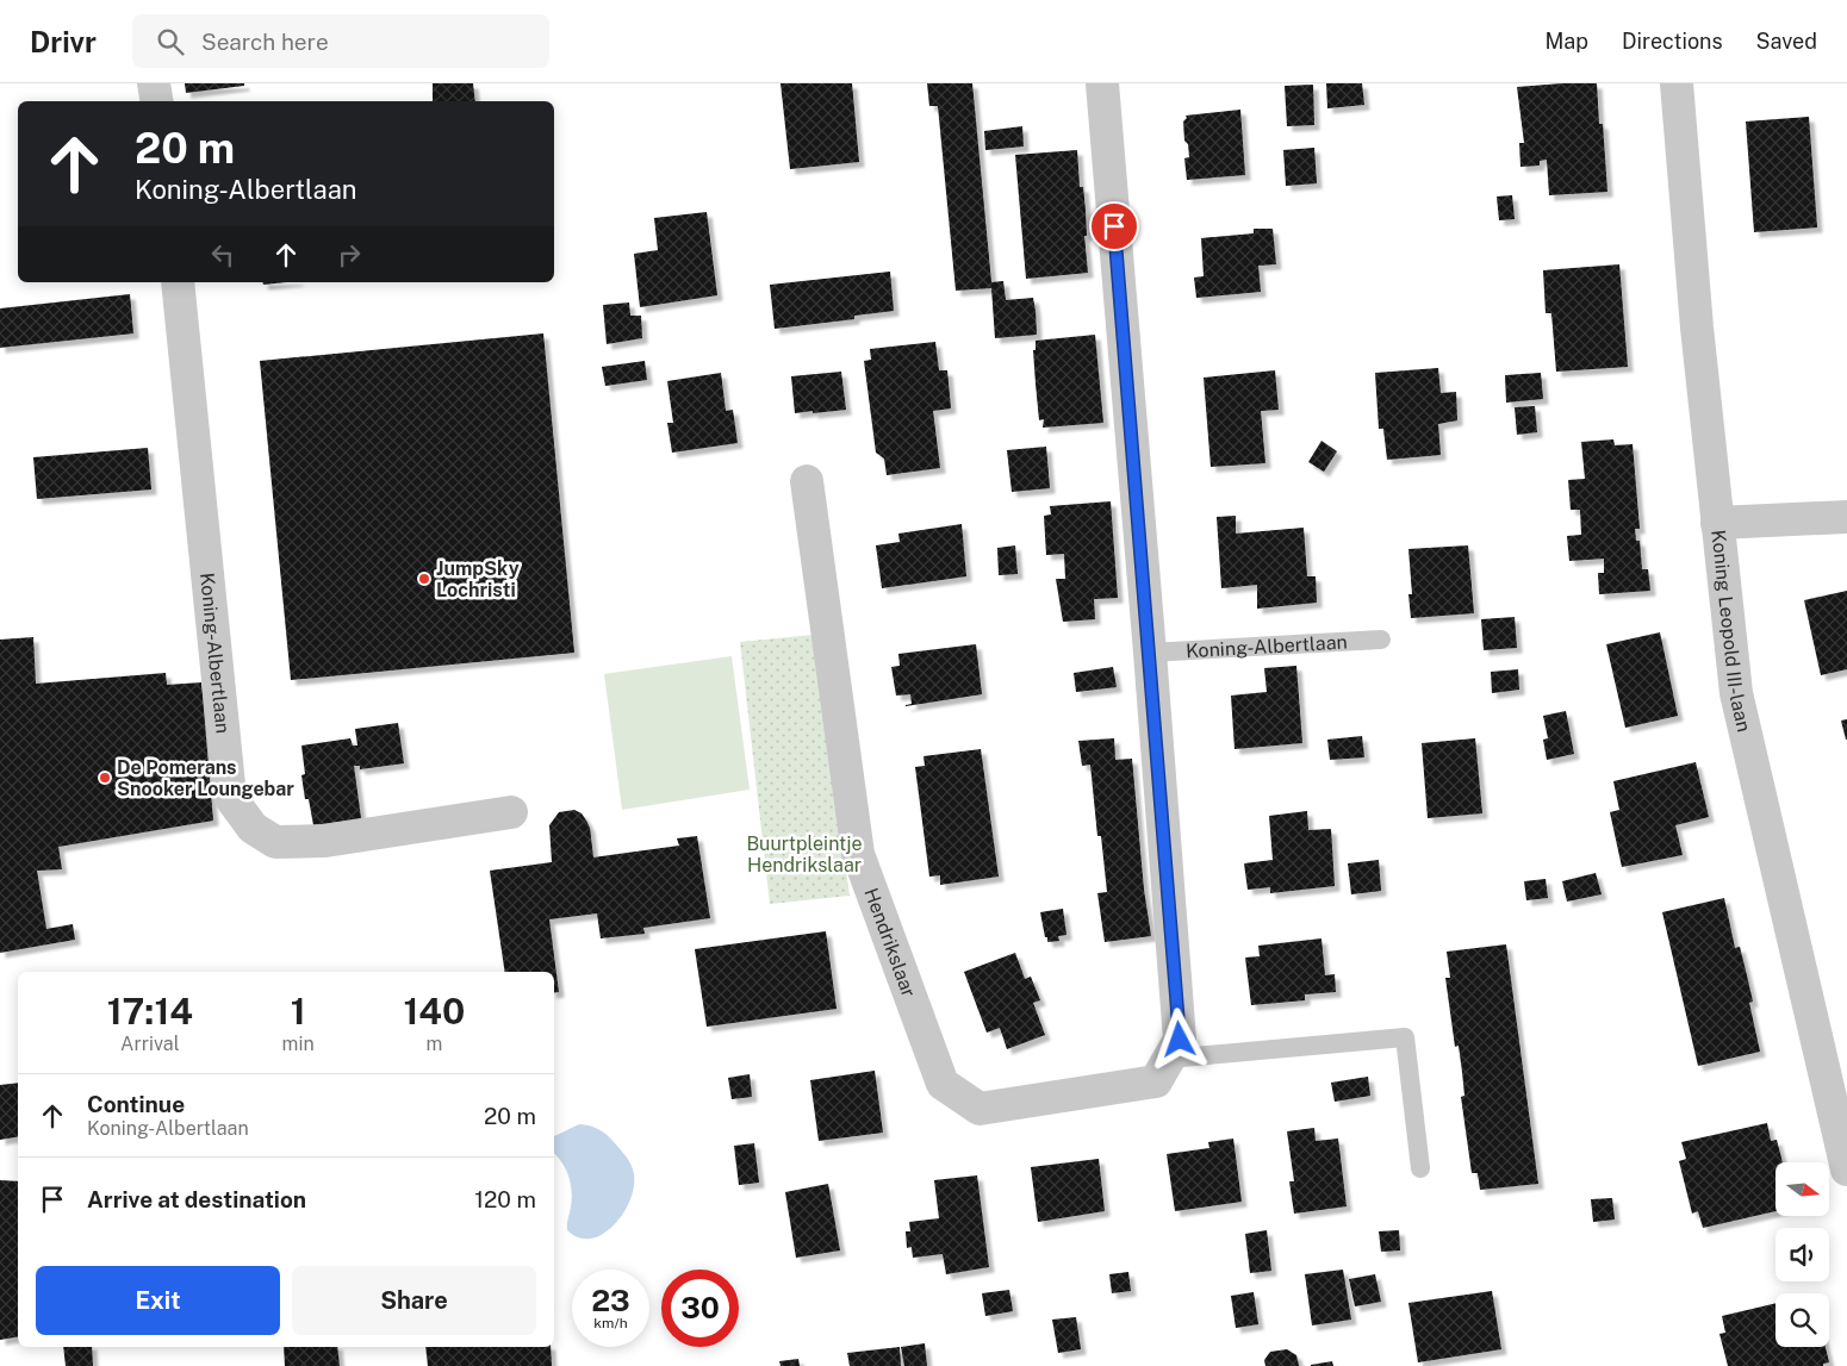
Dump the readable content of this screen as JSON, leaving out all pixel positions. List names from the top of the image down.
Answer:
{
  "streets": {
    "street": ["Koning Leopold III-laan", "Koning-Albertlaan", "Hendrikslaar"]
  },
  "crossings": [
    ["Koning-Albertlaan", "Hendrikslaar"]
  ],
  "parks": ["Buurtpleintje Hendrikslaar"],
  "places": ["JumpSky Lochristi", "De Pomerans Snooker Loungebar"],
  "north": "right",
  "page": {
    "header": "Drivr",
    "search": "Search here",
    "nav": ["Map", "Directions", "Saved"],
    "turn": ["20 m", "Koning-Albertlaan"],
    "eta": [
      "17:14",
      "Arrival",
      "1",
      "min",
      "140",
      "m"
    ],
    "list": [
      {
        "name": "Continue",
        "note": "Koning-Albertlaan",
        "value": "20 m"
      },
      {
        "name": "Arrive at destination",
        "value": "120 m"
      }
    ],
    "buttons": ["Exit", "Share"],
    "speed": "23 km/h",
    "limit": "30"
  }
}
